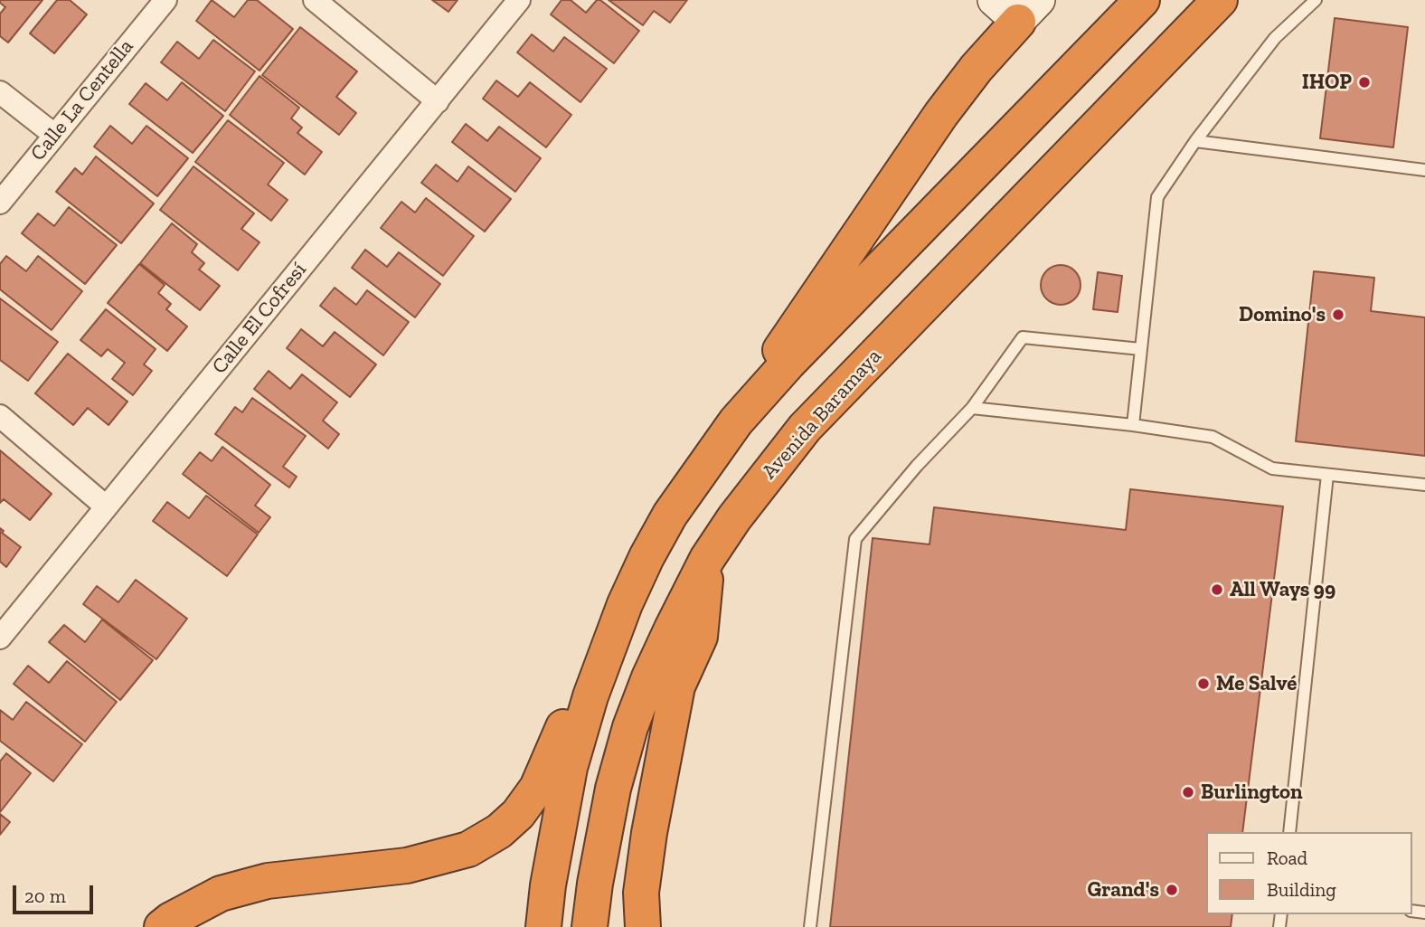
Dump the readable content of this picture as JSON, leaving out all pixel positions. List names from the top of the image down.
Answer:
{
  "streets": {
    "highway": ["Avenida Baramaya"],
    "street": ["Calle La Centella", "Calle El Cofresí"]
  },
  "places": [
    "IHOP",
    "Domino's",
    "All Ways 99",
    "Me Salvé",
    "Burlington",
    "Grand's"
  ],
  "legend": ["Road", "Building"],
  "scale_bar": "20 m"
}
